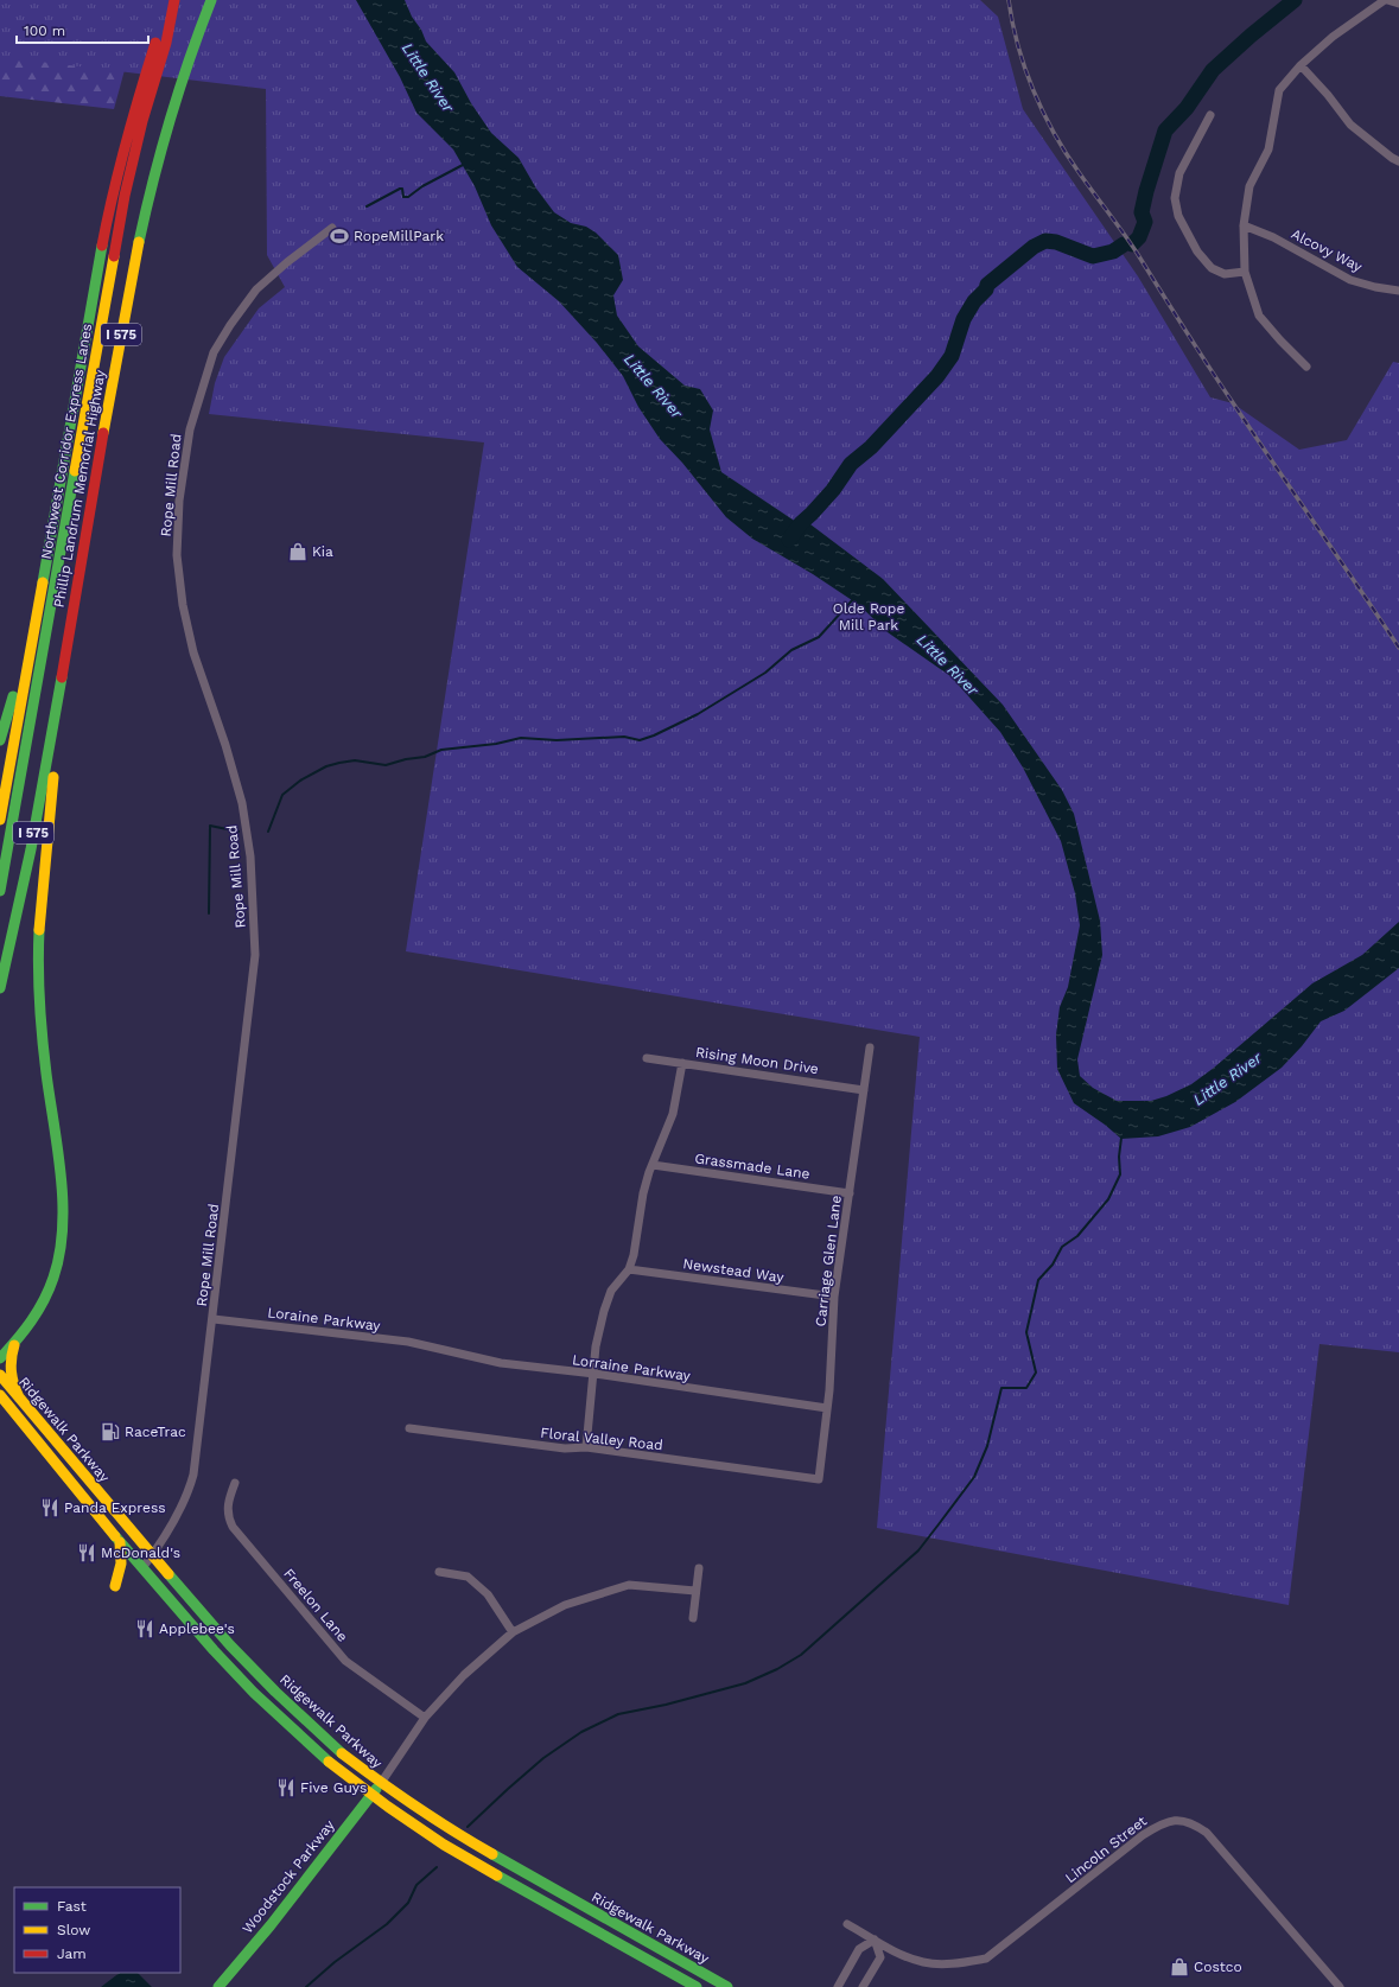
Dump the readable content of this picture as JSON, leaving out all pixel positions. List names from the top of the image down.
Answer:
{
  "streets": {
    "main road": [
      "I 575",
      "Northwest Corridor Express Lanes",
      "Phillip Landrum Memorial Highway",
      "Ridgewalk Parkway",
      "Woodstock Parkway"
    ],
    "street": [
      "Alcovy Way",
      "Rope Mill Road",
      "Rising Moon Drive",
      "Grassmade Lane",
      "Carriage Glen Lane",
      "Newstead Way",
      "Loraine Parkway",
      "Lorraine Parkway",
      "Floral Valley Road",
      "Freelon Lane",
      "Lincoln Street"
    ]
  },
  "crossings": [
    ["Northwest Corridor Express Lanes", "Phillip Landrum Memorial Highway"],
    ["Rope Mill Road", "Loraine Parkway"],
    ["Rope Mill Road", "Ridgewalk Parkway"],
    ["Rising Moon Drive", "Carriage Glen Lane"],
    ["Grassmade Lane", "Carriage Glen Lane"],
    ["Carriage Glen Lane", "Newstead Way"],
    ["Carriage Glen Lane", "Lorraine Parkway"],
    ["Carriage Glen Lane", "Floral Valley Road"],
    ["Loraine Parkway", "Lorraine Parkway"],
    ["Ridgewalk Parkway", "Woodstock Parkway"]
  ],
  "water": ["Little River"],
  "parks": ["Olde Rope Mill Park"],
  "places": {
    "sports": ["RopeMillPark"],
    "shop": ["Kia", "Costco"],
    "fuel station": ["RaceTrac"],
    "restaurant": [
      "Panda Express",
      "McDonald's",
      "Applebee's",
      "Five Guys"
    ]
  },
  "legend": ["Fast", "Slow", "Jam"],
  "scale_bar": "100 m"
}
